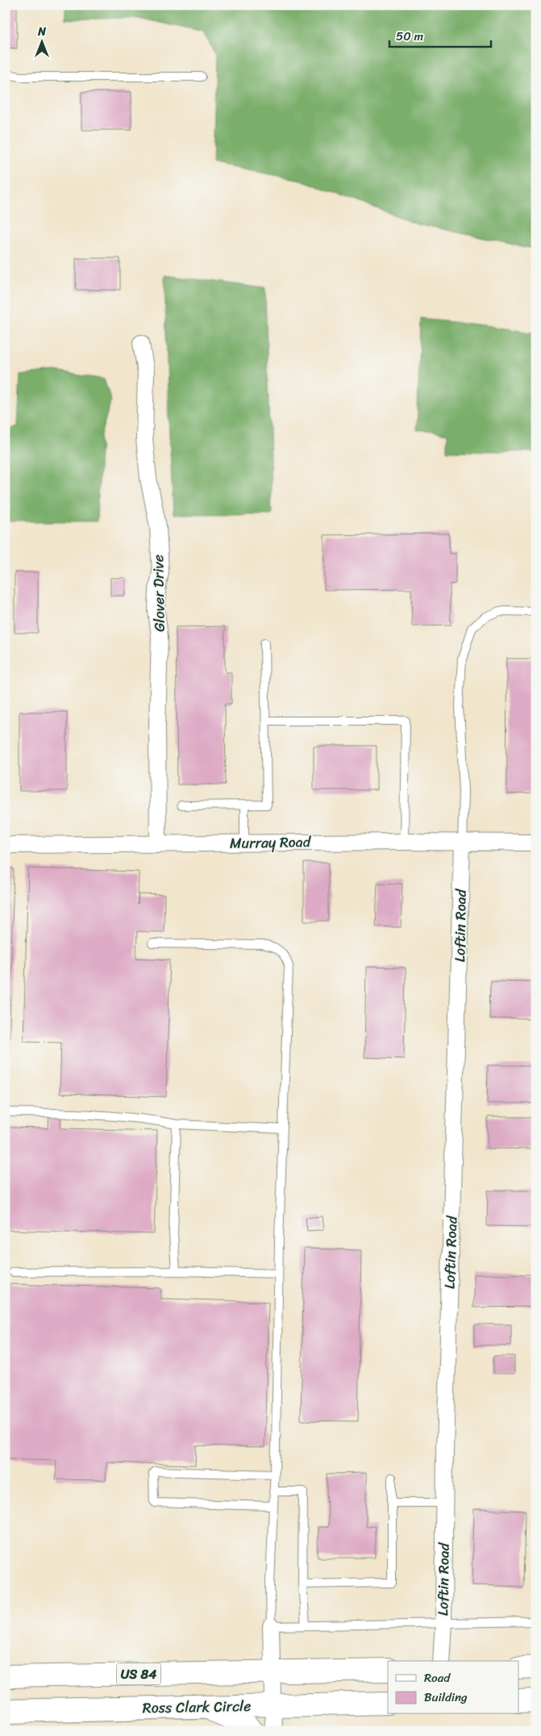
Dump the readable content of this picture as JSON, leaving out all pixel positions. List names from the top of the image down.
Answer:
{
  "streets": {
    "highway": ["US 84", "Ross Clark Circle"],
    "street": ["Glover Drive", "Murray Road", "Loftin Road"]
  },
  "crossings": [
    ["Glover Drive", "Murray Road"],
    ["Murray Road", "Loftin Road"]
  ],
  "legend": ["Road", "Building"],
  "scale_bar": "50 m",
  "north": "top"
}
